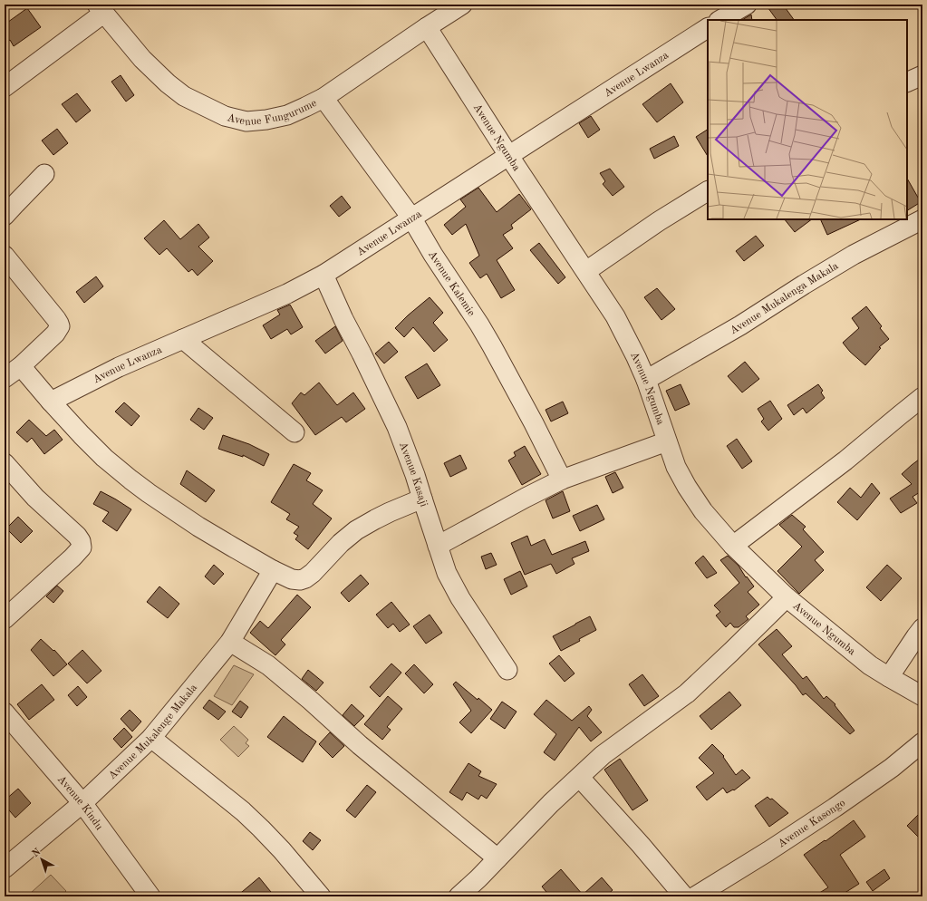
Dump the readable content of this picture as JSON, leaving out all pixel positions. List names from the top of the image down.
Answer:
{
  "streets": {
    "street": [
      "Avenue Lwanza",
      "Avenue Fungurume",
      "Avenue Ngumba",
      "Avenue Kalemie",
      "Avenue Mukalenga Makala",
      "Avenue Kasaji",
      "Avenue Mukalenge Makala",
      "Avenue Kindu",
      "Avenue Kasongo"
    ]
  },
  "crossings": [
    ["Avenue Lwanza", "Avenue Ngumba"],
    ["Avenue Lwanza", "Avenue Kalemie"],
    ["Avenue Lwanza", "Avenue Kasaji"],
    ["Avenue Fungurume", "Avenue Ngumba"],
    ["Avenue Fungurume", "Avenue Kalemie"],
    ["Avenue Ngumba", "Avenue Mukalenga Makala"],
    ["Avenue Mukalenge Makala", "Avenue Kindu"]
  ],
  "north": "top left"
}
